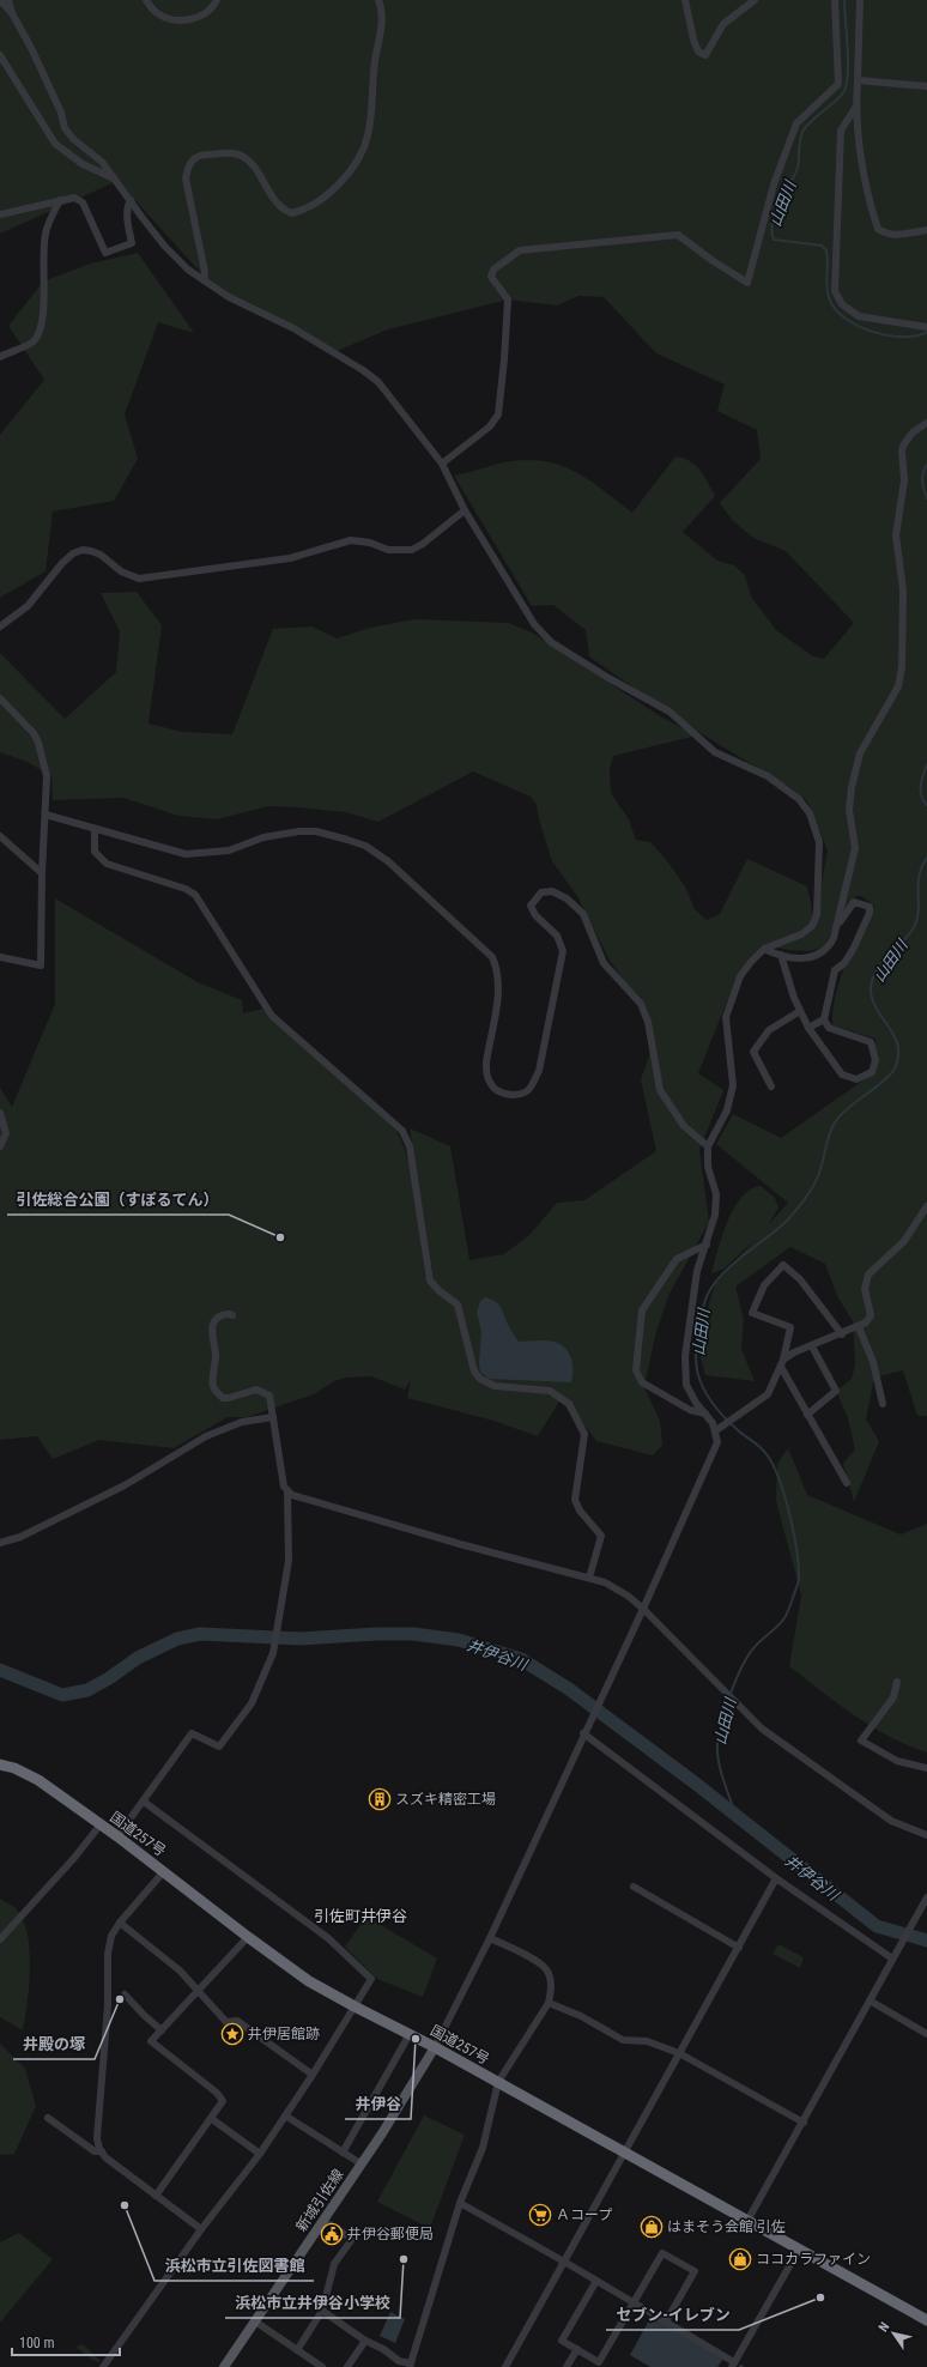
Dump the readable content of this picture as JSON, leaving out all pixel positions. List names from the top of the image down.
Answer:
{
  "streets": {
    "highway": ["国道257号"],
    "main road": ["新城引佐線"]
  },
  "crossings": [
    ["国道257号", "新城引佐線"]
  ],
  "districts": ["引佐町井伊谷"],
  "water": ["山田川", "井伊谷川"],
  "places": {
    "other": [
      "引佐総合公園（すぽるてん）",
      "井殿の塚",
      "井伊谷",
      "浜松市立引佐図書館",
      "浜松市立井伊谷小学校",
      "セブン-イレブン"
    ],
    "building": ["スズキ精密工場"],
    "place": ["井伊居館跡"],
    "supermarket": ["Ａコープ"],
    "shop": ["はまそう会館 引佐", "ココカラファイン"],
    "public building": ["井伊谷郵便局"]
  },
  "scale_bar": "100 m",
  "north": "top left"
}
